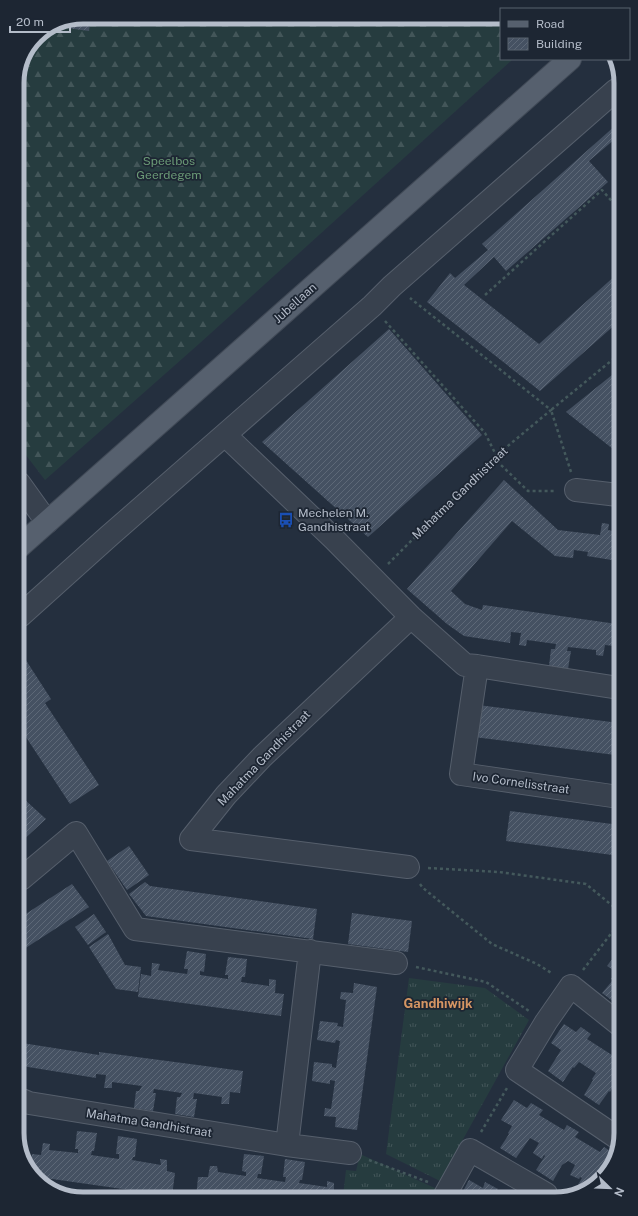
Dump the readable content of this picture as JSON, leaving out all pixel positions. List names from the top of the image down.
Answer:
{
  "streets": {
    "main road": ["Jubellaan"],
    "street": ["Mahatma Gandhistraat", "Ivo Cornelisstraat"]
  },
  "districts": ["Gandhiwijk"],
  "parks": ["Speelbos Geerdegem"],
  "places": {
    "bus stop": ["Mechelen M. Gandhistraat"]
  },
  "legend": ["Road", "Building"],
  "scale_bar": "20 m",
  "north": "bottom right"
}
